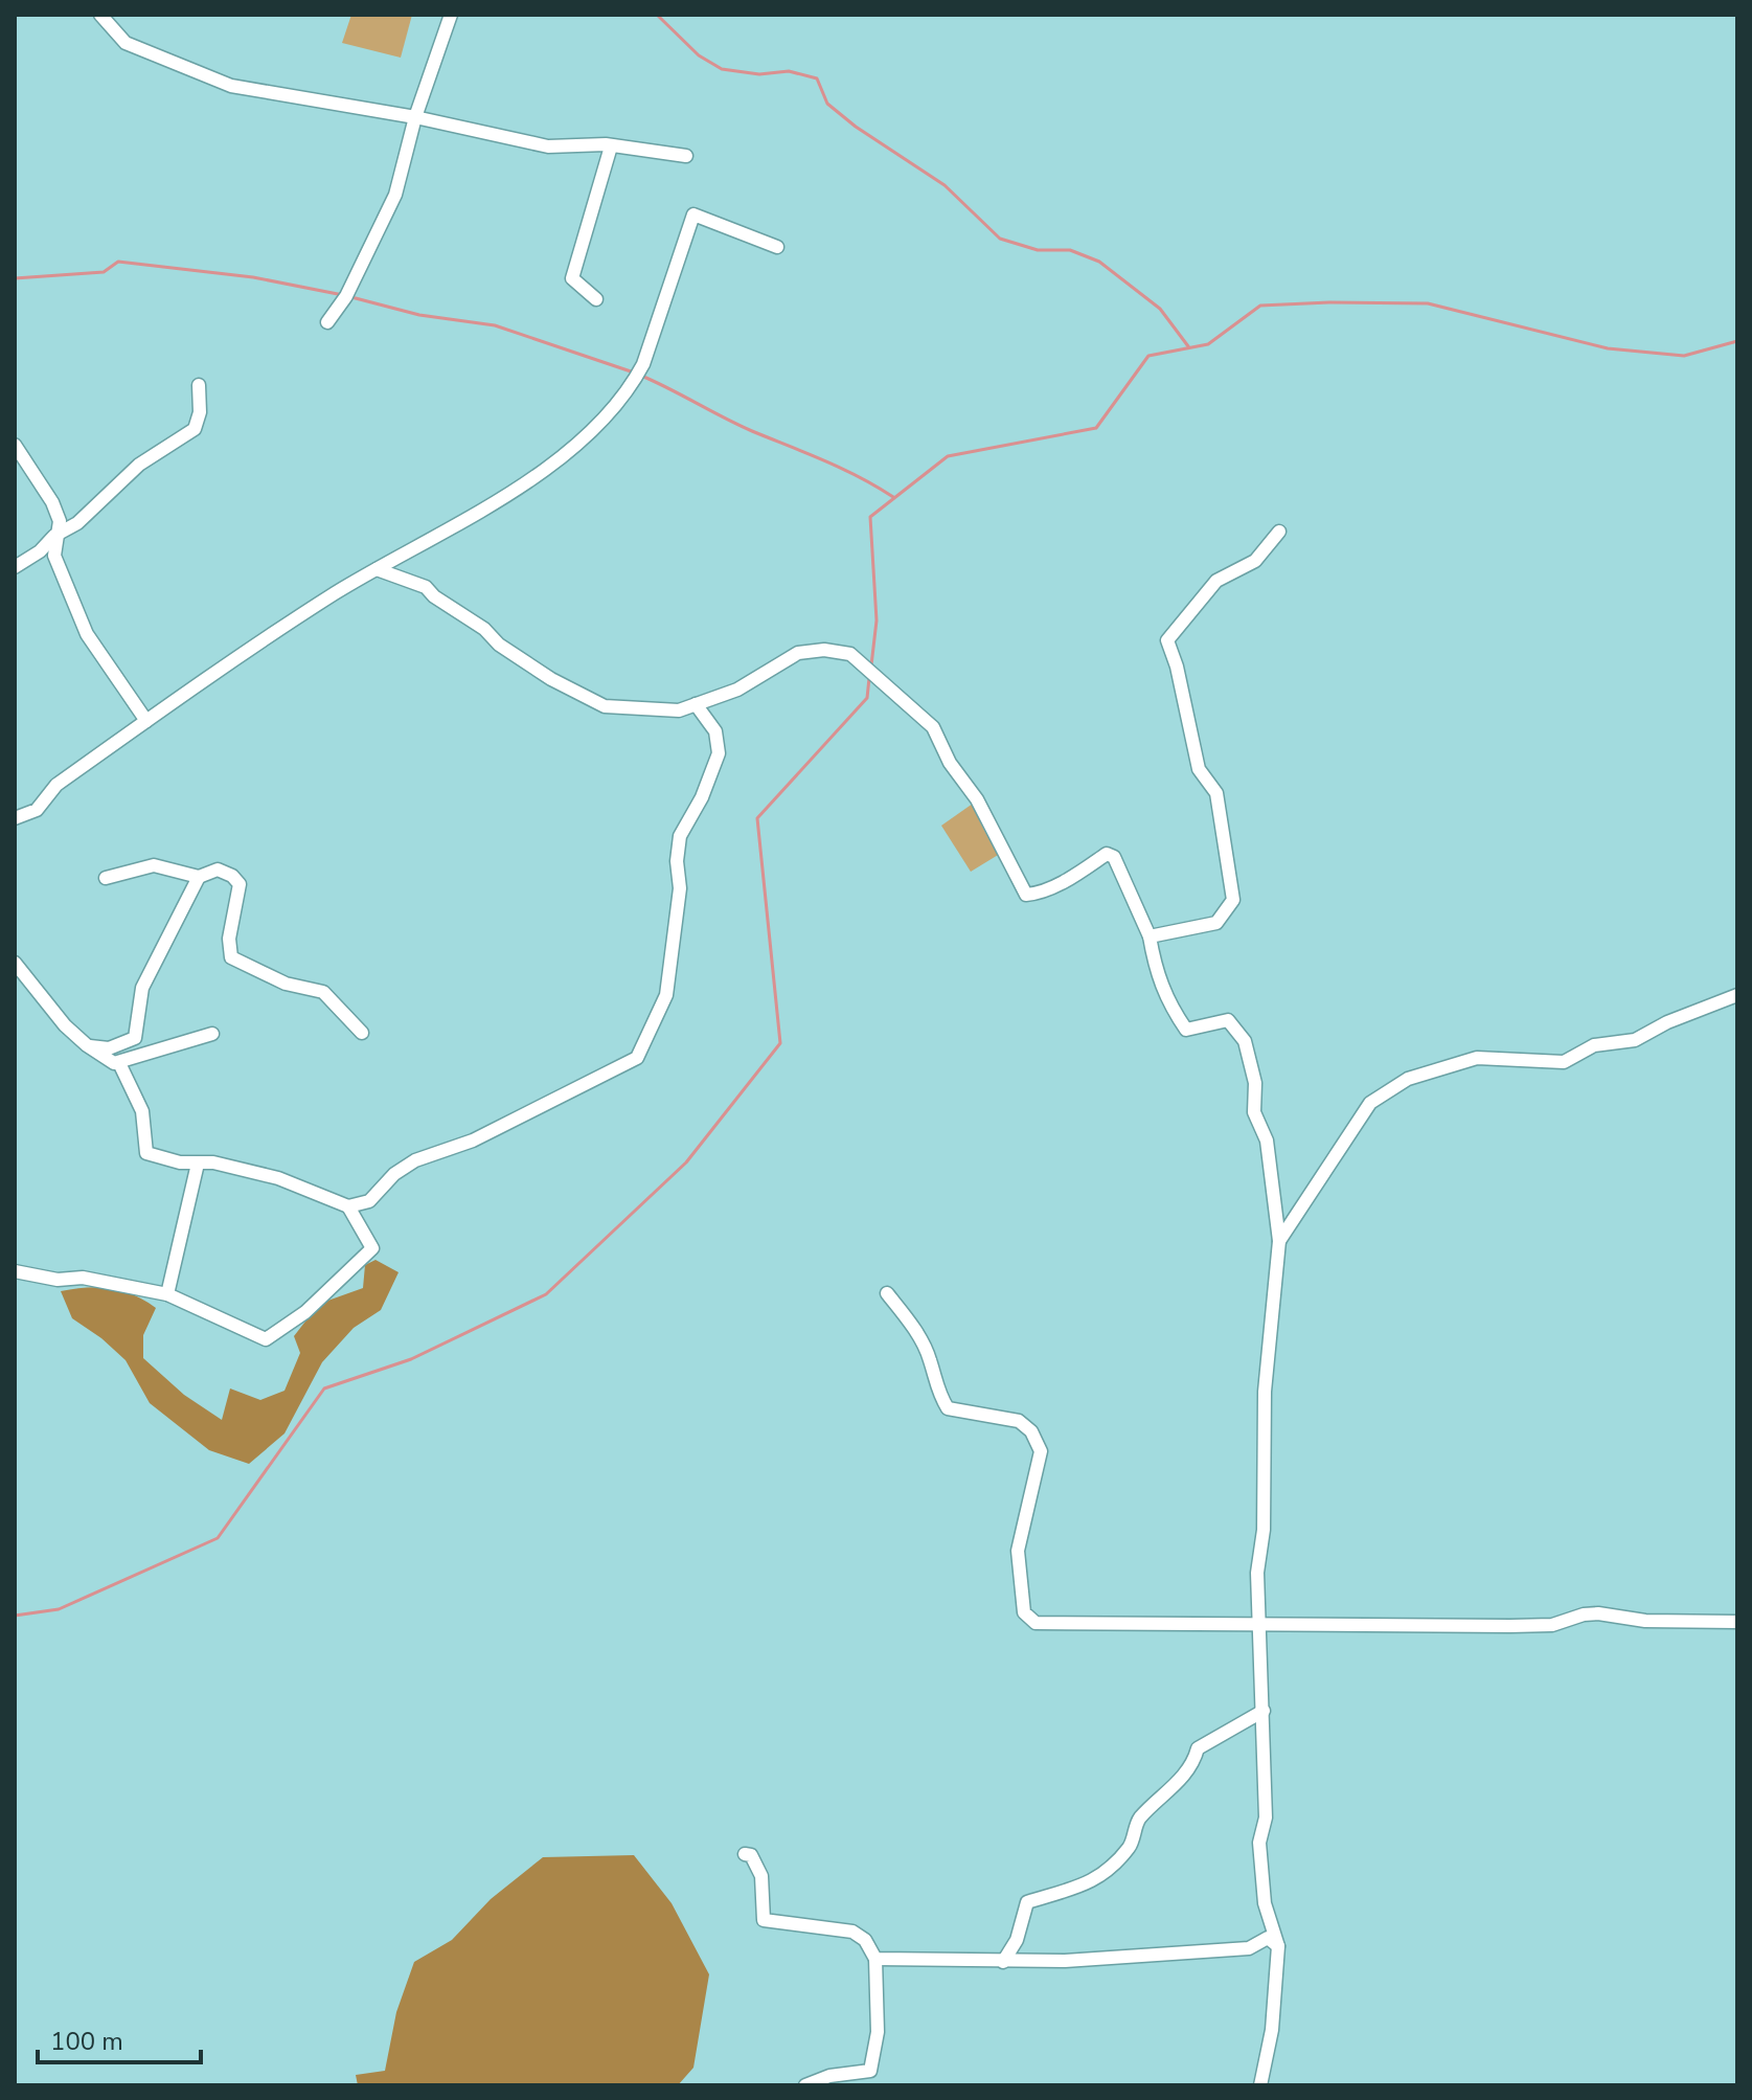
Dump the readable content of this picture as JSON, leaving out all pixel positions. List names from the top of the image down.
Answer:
{
  "scale_bar": "100 m"
}
